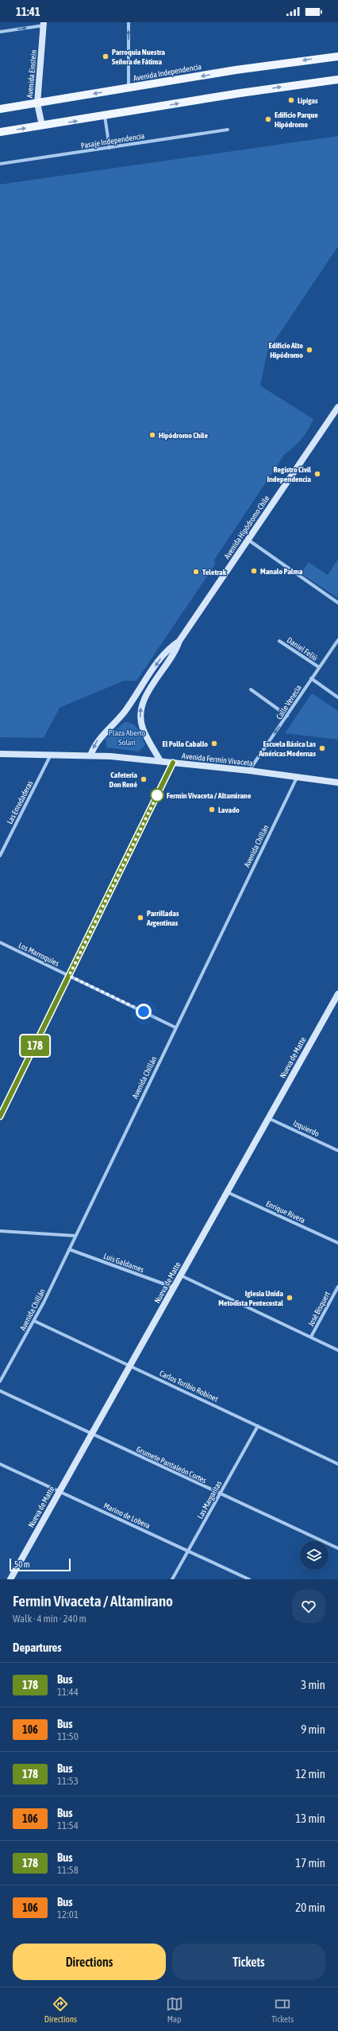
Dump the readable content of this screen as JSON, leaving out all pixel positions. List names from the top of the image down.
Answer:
{
  "streets": {
    "main road": ["Avenida Independencia"],
    "street": [
      "Avenida Einstein",
      "Pasaje Independencia",
      "Avenida Hipódromo Chile",
      "Daniel Feliú",
      "Calle Venecia",
      "Avenida Fermín Vivaceta",
      "Las Enredaderas",
      "Avenida Chillán",
      "Los Marroquíes",
      "Nueva de Matte",
      "Izquierdo",
      "Enrique Rivera",
      "Luis Galdames",
      "José Bisquert",
      "Carlos Toribio Robinet",
      "Grumete Pantaleón Cortes",
      "Las Margaritas",
      "Marino de Lobera"
    ]
  },
  "crossings": [
    ["Avenida Independencia", "Avenida Einstein"],
    ["Avenida Hipódromo Chile", "Avenida Fermín Vivaceta"],
    ["Daniel Feliú", "Calle Venecia"],
    ["Calle Venecia", "Avenida Fermín Vivaceta"],
    ["Avenida Fermín Vivaceta", "Las Enredaderas"],
    ["Avenida Fermín Vivaceta", "Avenida Chillán"],
    ["Avenida Chillán", "Los Marroquíes"],
    ["Avenida Chillán", "Luis Galdames"],
    ["Avenida Chillán", "Carlos Toribio Robinet"],
    ["Nueva de Matte", "Izquierdo"],
    ["Nueva de Matte", "Enrique Rivera"],
    ["Nueva de Matte", "Luis Galdames"],
    ["Nueva de Matte", "Carlos Toribio Robinet"],
    ["Nueva de Matte", "Grumete Pantaleón Cortes"],
    ["Nueva de Matte", "Marino de Lobera"],
    ["Carlos Toribio Robinet", "Las Margaritas"],
    ["Grumete Pantaleón Cortes", "Las Margaritas"],
    ["Las Margaritas", "Marino de Lobera"]
  ],
  "one_way": ["Calle Venecia"],
  "parks": ["Plaza Aberto Solari"],
  "places": [
    "Parroquia Nuestra Señora de Fátima",
    "Lipigas",
    "Edificio Parque Hipódromo",
    "Edificio Alto Hipódromo",
    "Hipódromo Chile",
    "Registro Civil Independencia",
    "Manalo Palma",
    "Teletrak",
    "El Pollo Caballo",
    "Escuela Básica Las Américas Modernas",
    "Cafetería Don René",
    "Fermin Vivaceta / Altamirano",
    "Lavado",
    "Parrilladas Argentinas",
    "Iglesia Unida Metodista Pentecostal"
  ],
  "lines": ["bus line 178"],
  "scale_bar": "50 m",
  "page": {
    "status": "11:41",
    "on_map": "178",
    "scale": "50 m",
    "heading": [
      ["Fermin Vivaceta / Altamirano", "Walk · 4 min · 240 m"],
      "Departures"
    ],
    "list": [
      {
        "mark": "178",
        "name": "Bus",
        "note": "11:44",
        "value": "3 min"
      },
      {
        "mark": "106",
        "name": "Bus",
        "note": "11:50",
        "value": "9 min"
      },
      {
        "mark": "178",
        "name": "Bus",
        "note": "11:53",
        "value": "12 min"
      },
      {
        "mark": "106",
        "name": "Bus",
        "note": "11:54",
        "value": "13 min"
      },
      {
        "mark": "178",
        "name": "Bus",
        "note": "11:58",
        "value": "17 min"
      },
      {
        "mark": "106",
        "name": "Bus",
        "note": "12:01",
        "value": "20 min"
      }
    ],
    "buttons": ["Directions", "Tickets"],
    "tabs": ["Directions", "Map", "Tickets"]
  }
}
